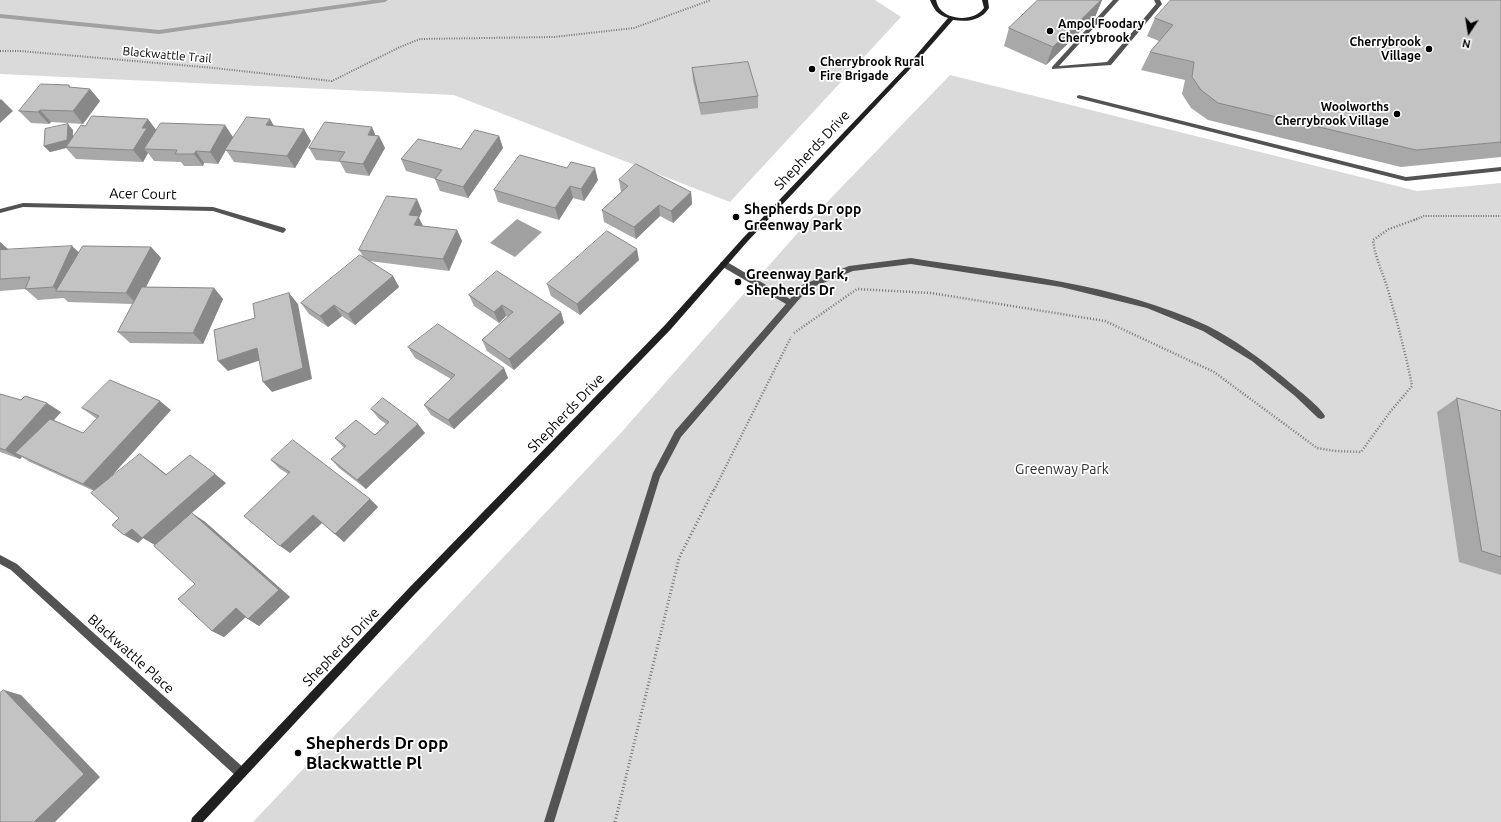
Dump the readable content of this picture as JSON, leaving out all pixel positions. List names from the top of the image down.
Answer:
{
  "streets": {
    "main road": ["Shepherds Drive"],
    "street": ["Acer Court", "Blackwattle Place"],
    "path": ["Blackwattle Trail"]
  },
  "crossings": [
    ["Shepherds Drive", "Blackwattle Place"]
  ],
  "parks": ["Greenway Park"],
  "places": [
    "Ampol Foodary Cherrybrook",
    "Cherrybrook Village",
    "Cherrybrook Rural Fire Brigade",
    "Woolworths Cherrybrook Village",
    "Shepherds Dr opp Greenway Park",
    "Greenway Park, Shepherds Dr",
    "Shepherds Dr opp Blackwattle Pl"
  ],
  "north": "bottom"
}
